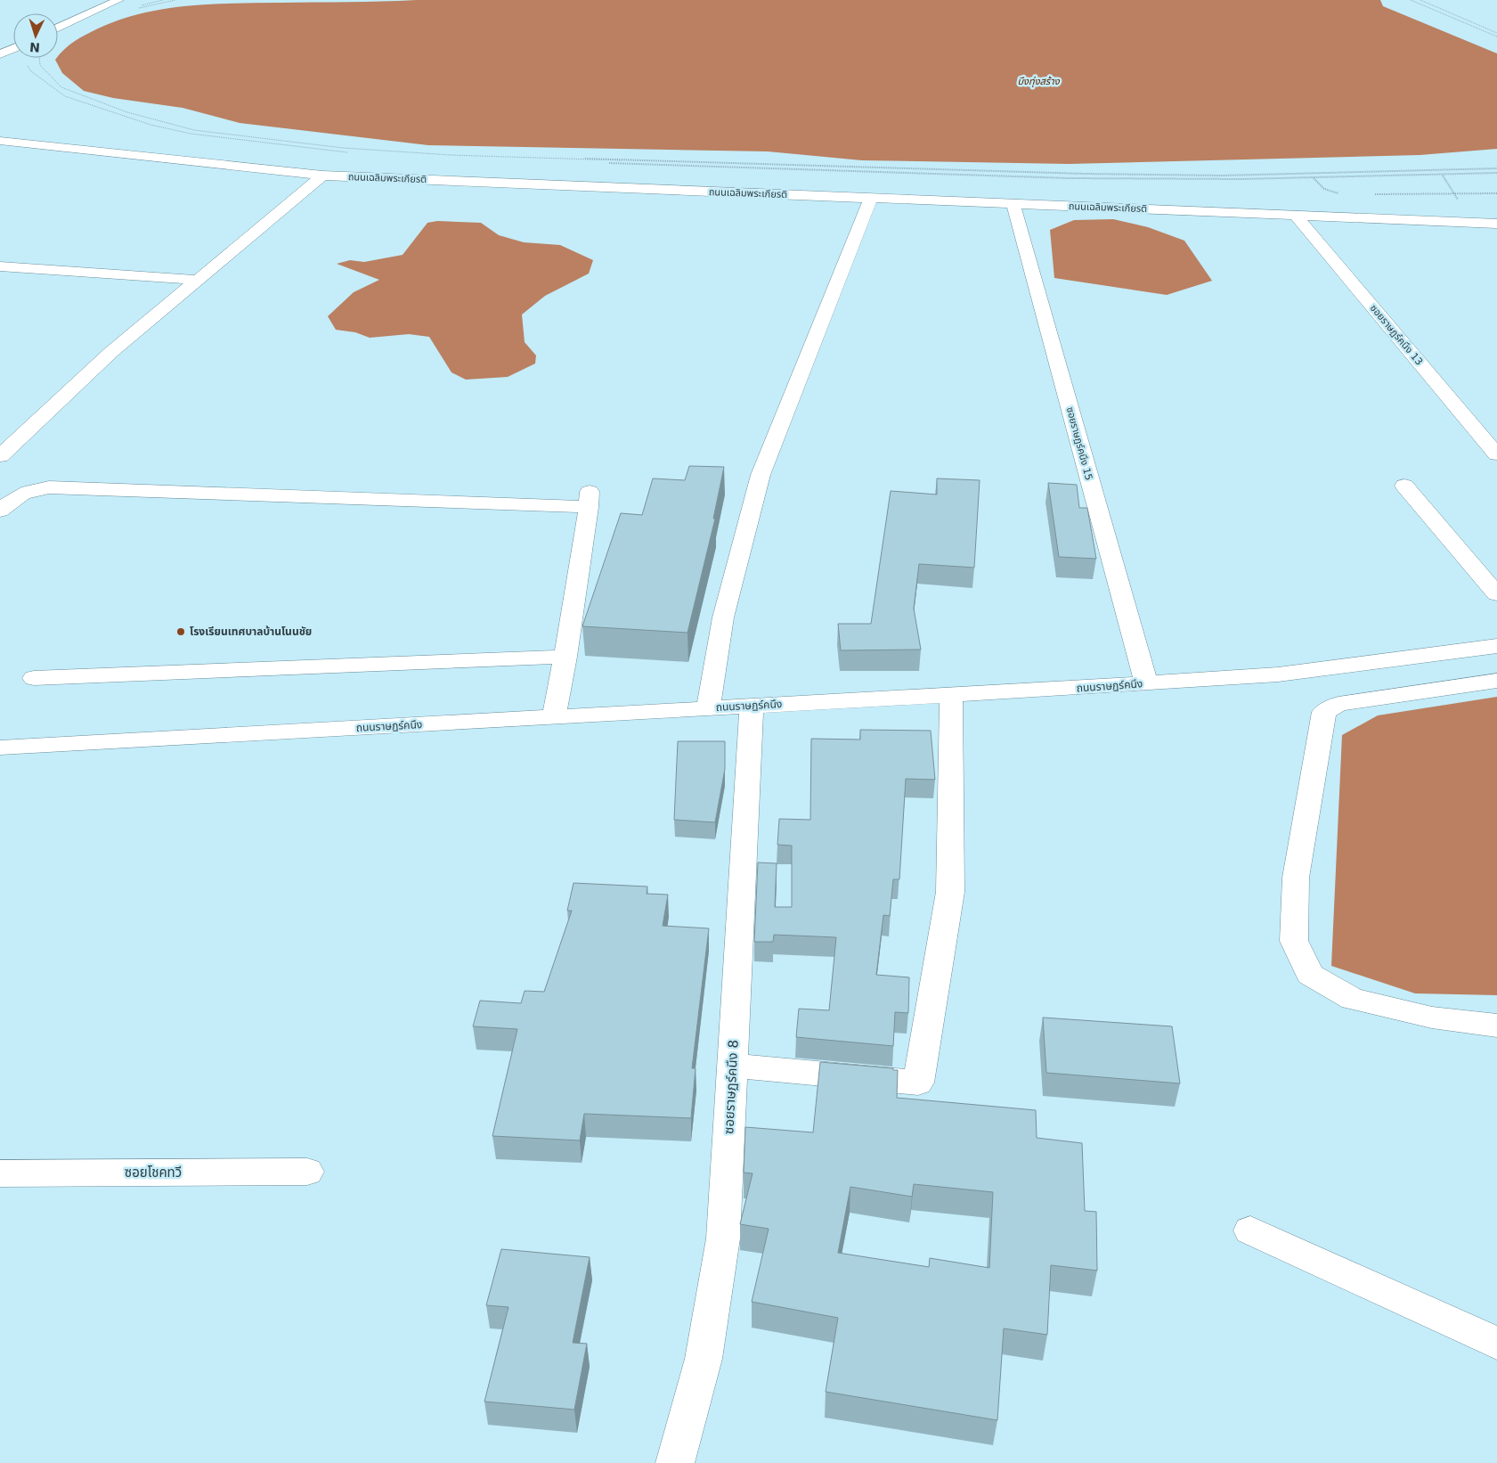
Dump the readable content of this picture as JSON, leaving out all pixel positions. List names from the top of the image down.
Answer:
{
  "streets": {
    "street": [
      "ถนนเฉลิมพระเกียรติ",
      "ซอยราษฏร์คนึง 13",
      "ซอยราษฏร์คนึง 15",
      "ถนนราษฏร์คนึง",
      "ซอยราษฏร์คนึง 8",
      "ซอยโชคทวี"
    ]
  },
  "crossings": [
    ["ถนนเฉลิมพระเกียรติ", "ซอยราษฏร์คนึง 13"],
    ["ถนนเฉลิมพระเกียรติ", "ซอยราษฏร์คนึง 15"],
    ["ซอยราษฏร์คนึง 15", "ถนนราษฏร์คนึง"],
    ["ถนนราษฏร์คนึง", "ซอยราษฏร์คนึง 8"]
  ],
  "water": ["บึงทุ่งสร้าง"],
  "places": ["โรงเรียนเทศบาลบ้านโนนชัย"],
  "north": "bottom"
}
